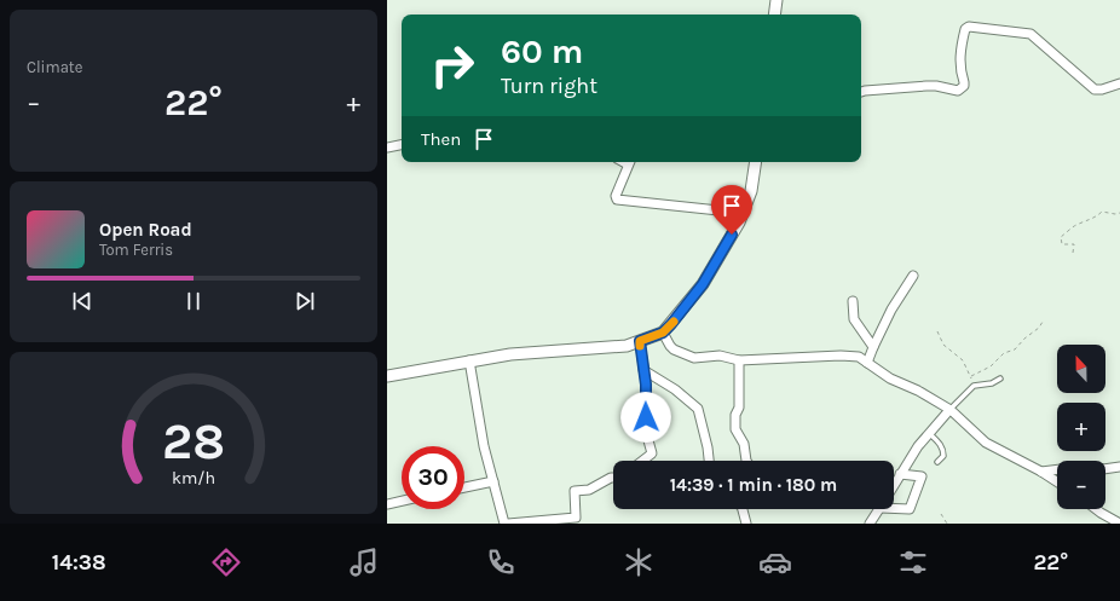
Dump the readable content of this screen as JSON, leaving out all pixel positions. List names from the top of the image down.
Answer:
{
  "north": "top",
  "page": {
    "tile": "Climate",
    "turn": ["60 m", "Turn right"],
    "heat": ["−", "22°", "+"],
    "then": "Then",
    "song": ["Open Road", "Tom Ferris"],
    "map_buttons": ["+", "−"],
    "limit": "30",
    "trip": "14:39 · 1 min · 180 m",
    "tabs": ["14:38", "22°"],
    "gauge": ["28", "km/h"]
  }
}
